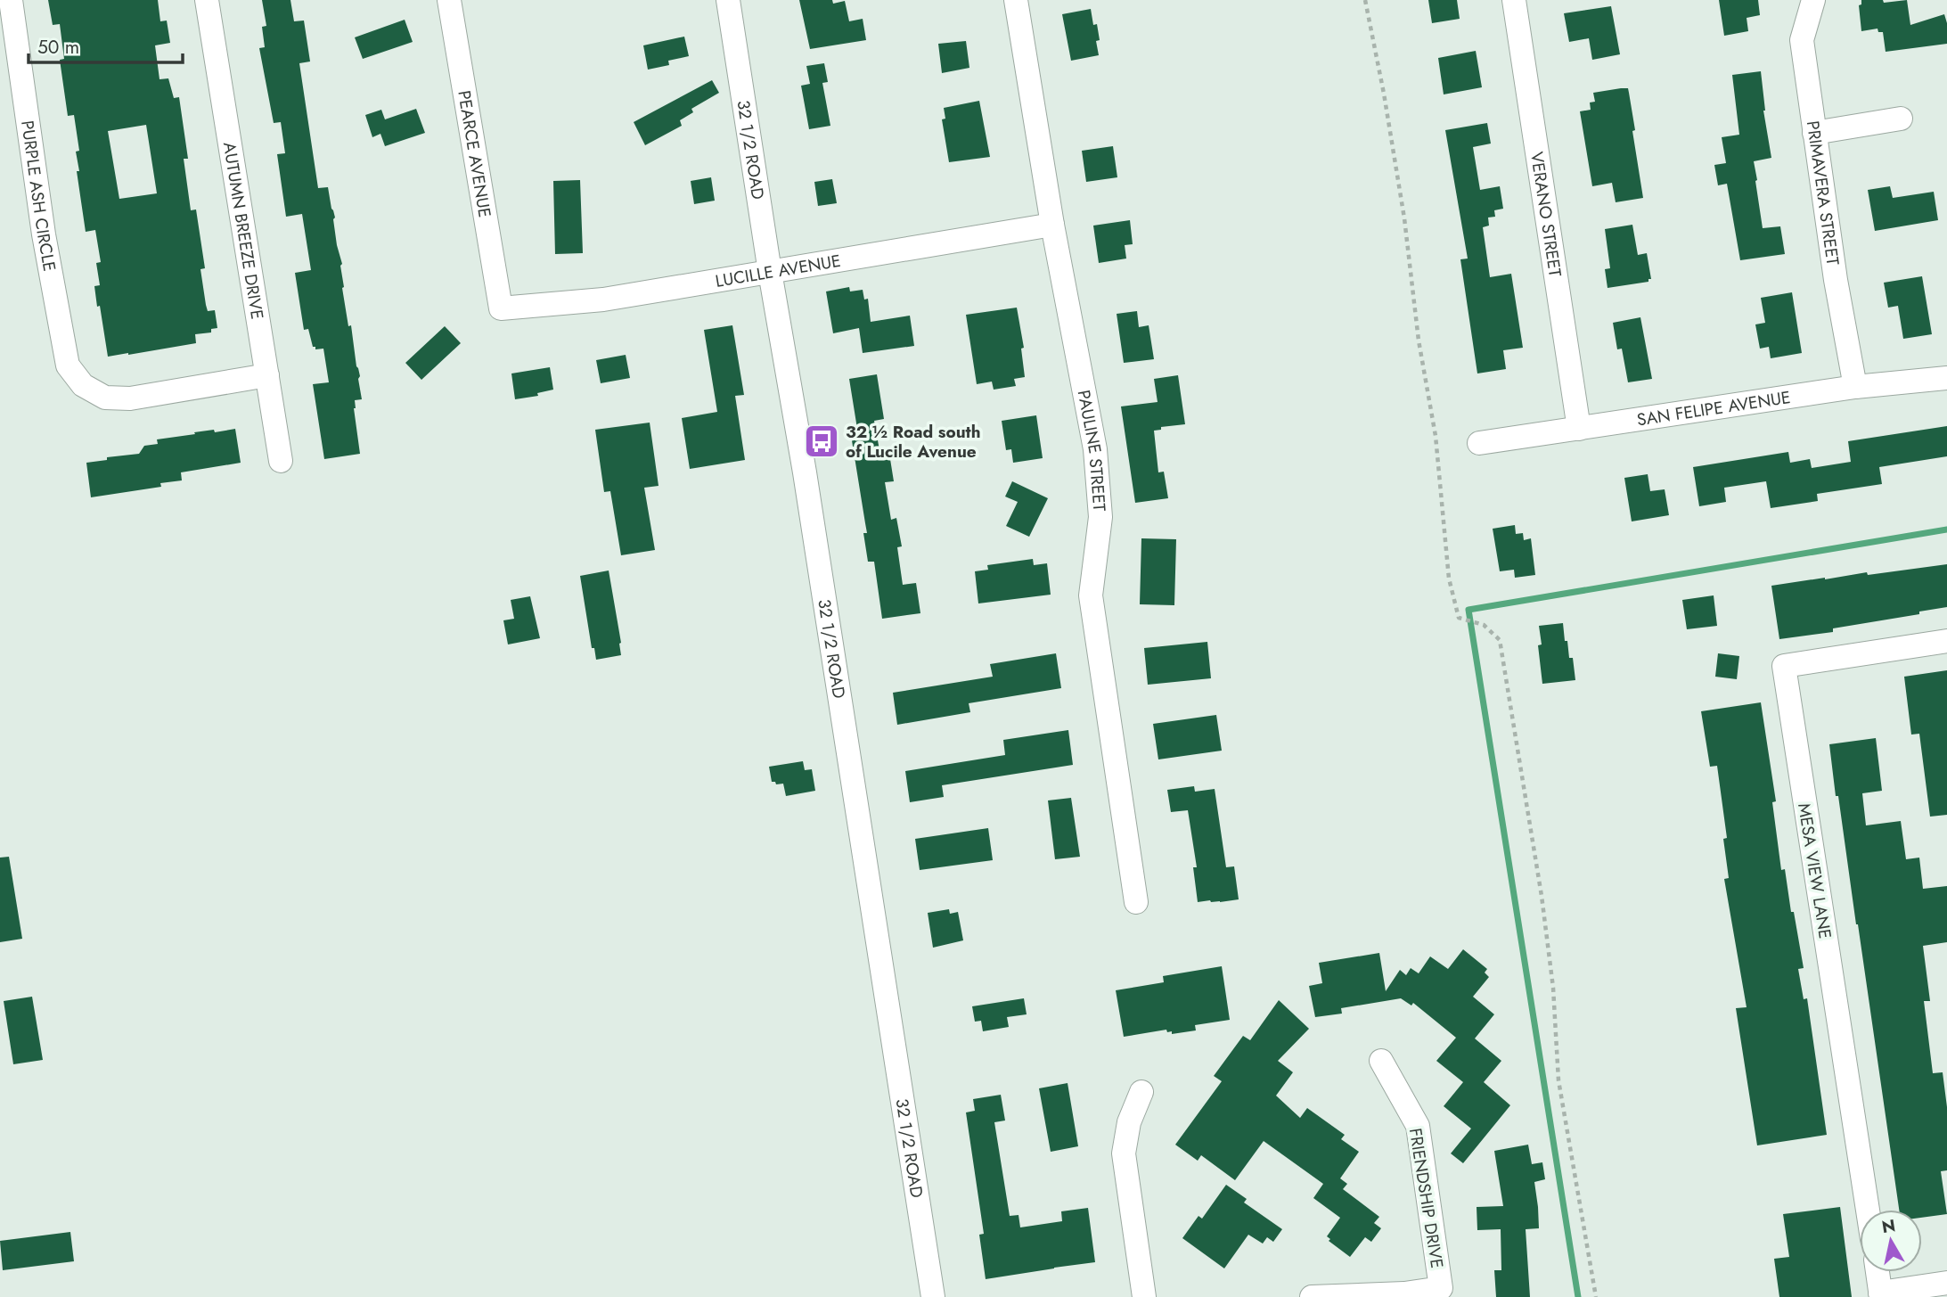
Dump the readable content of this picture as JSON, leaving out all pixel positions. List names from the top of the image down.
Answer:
{
  "streets": {
    "street": [
      "32 1/2 ROAD",
      "PEARCE AVENUE",
      "PRIMAVERA STREET",
      "PURPLE ASH CIRCLE",
      "VERANO STREET",
      "AUTUMN BREEZE DRIVE",
      "LUCILLE AVENUE",
      "SAN FELIPE AVENUE",
      "PAULINE STREET",
      "MESA VIEW LANE",
      "FRIENDSHIP DRIVE"
    ]
  },
  "crossings": [
    ["32 1/2 ROAD", "LUCILLE AVENUE"],
    ["PEARCE AVENUE", "LUCILLE AVENUE"],
    ["PRIMAVERA STREET", "SAN FELIPE AVENUE"],
    ["PURPLE ASH CIRCLE", "AUTUMN BREEZE DRIVE"],
    ["VERANO STREET", "SAN FELIPE AVENUE"],
    ["LUCILLE AVENUE", "PAULINE STREET"]
  ],
  "places": {
    "bus stop": ["32 ½ Road south of Lucile Avenue"]
  },
  "scale_bar": "50 m",
  "north": "top"
}
